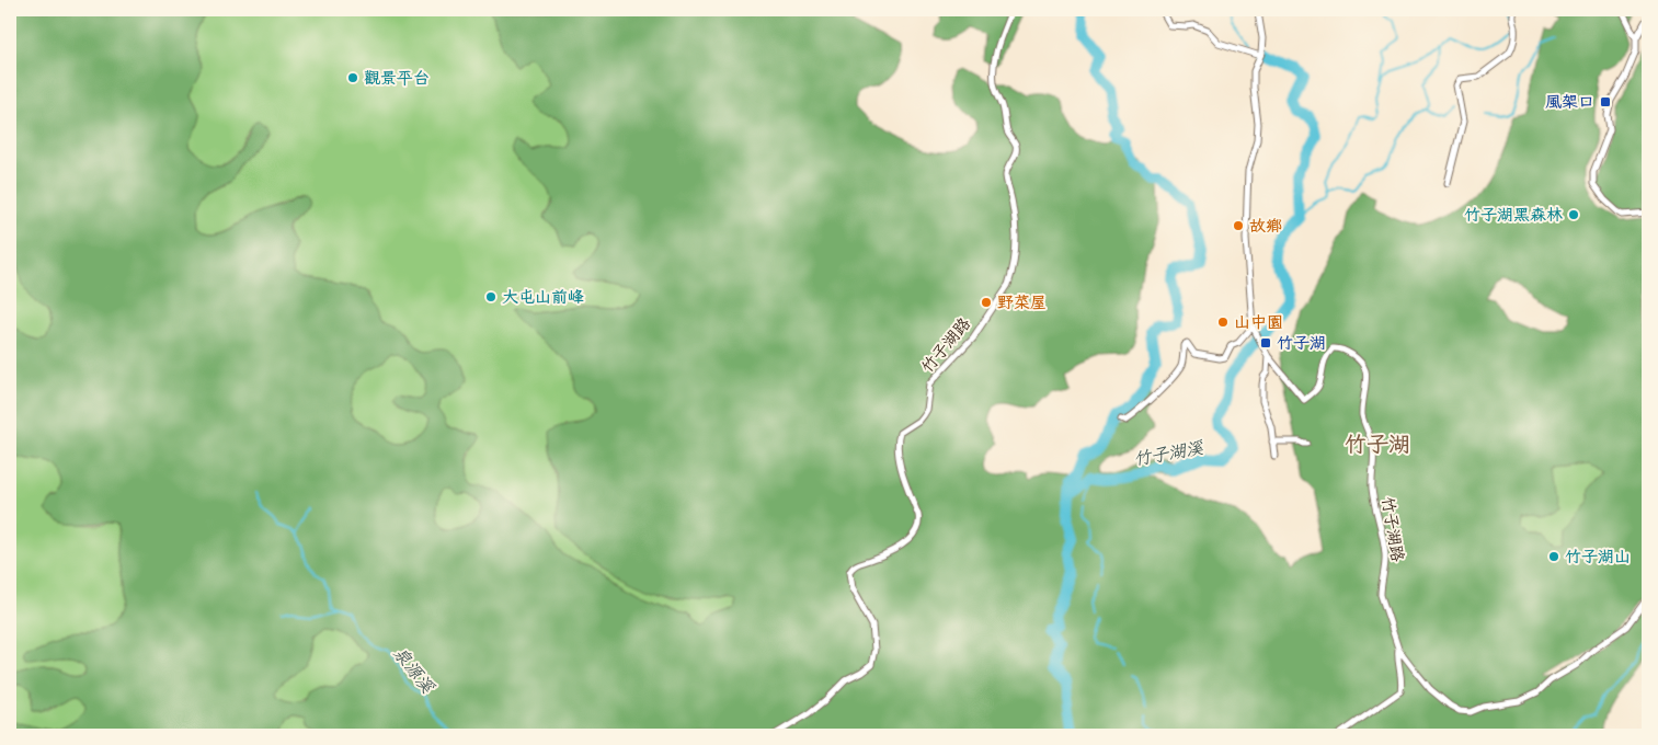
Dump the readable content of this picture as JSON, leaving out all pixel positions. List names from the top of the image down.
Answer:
{
  "streets": {
    "street": ["竹子湖路"]
  },
  "districts": ["竹子湖"],
  "water": ["竹子湖溪", "泉源溪"],
  "places": {
    "other": [
      "觀景平台",
      "竹子湖黑森林",
      "故鄉",
      "大屯山前峰",
      "野菜屋",
      "山中園",
      "竹子湖山"
    ],
    "transit": ["風架口", "竹子湖"]
  }
}
